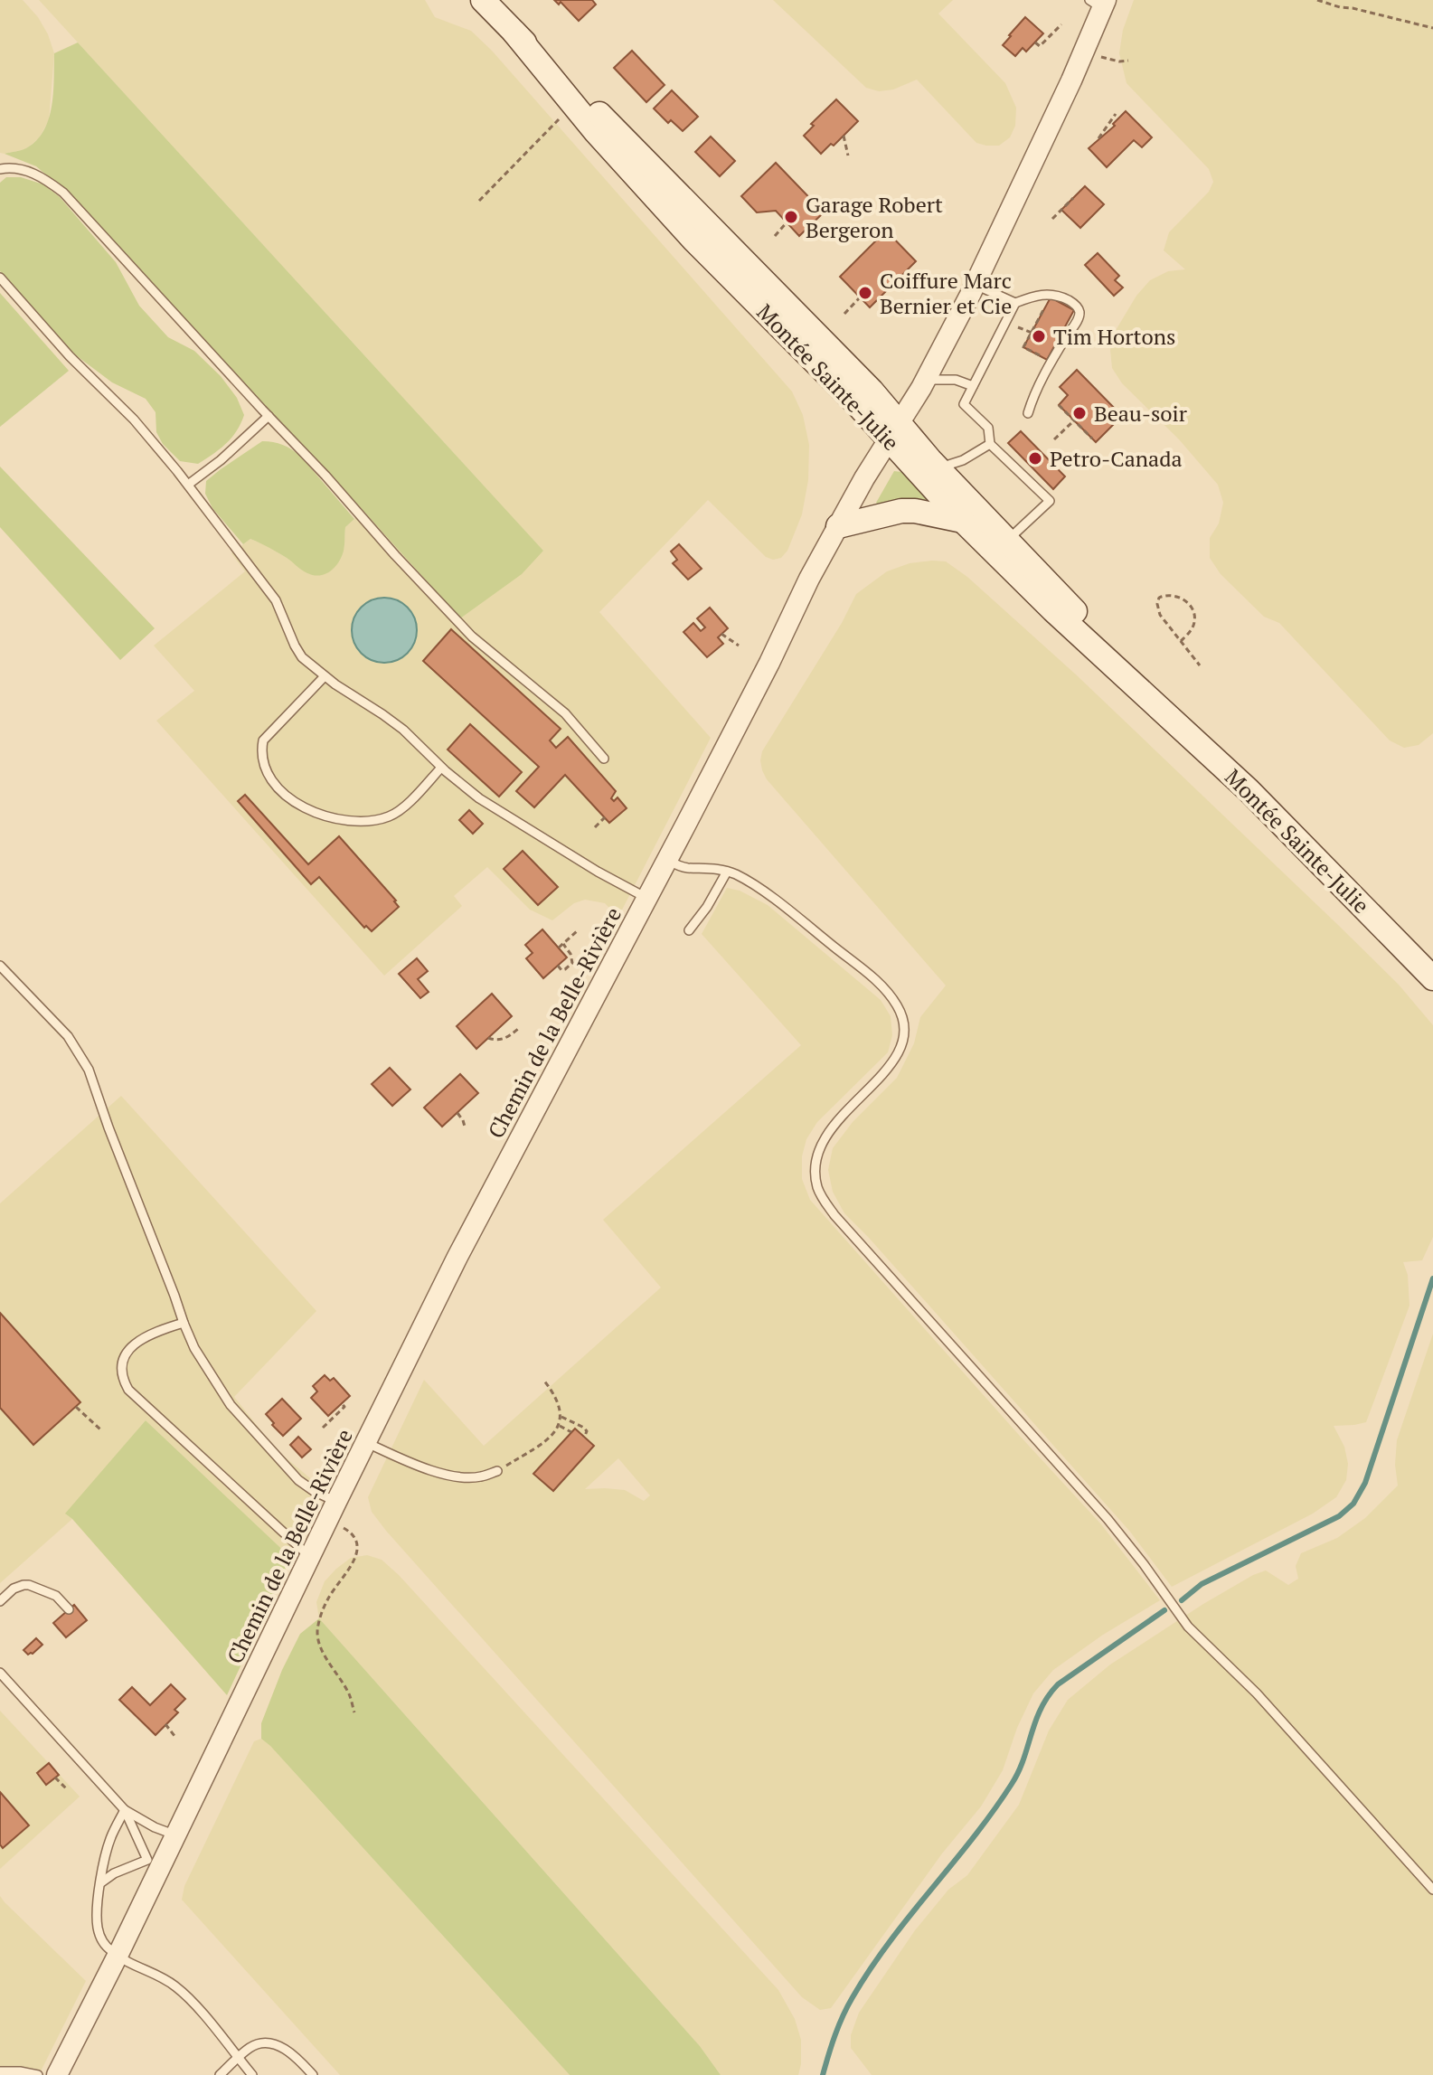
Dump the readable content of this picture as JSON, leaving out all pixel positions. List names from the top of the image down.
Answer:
{
  "streets": {
    "main road": ["Montée Sainte-Julie"],
    "street": ["Chemin de la Belle-Rivière"]
  },
  "crossings": [
    ["Montée Sainte-Julie", "Chemin de la Belle-Rivière"]
  ],
  "places": [
    "Garage Robert Bergeron",
    "Coiffure Marc Bernier et Cie",
    "Tim Hortons",
    "Beau-soir",
    "Petro-Canada"
  ]
}
